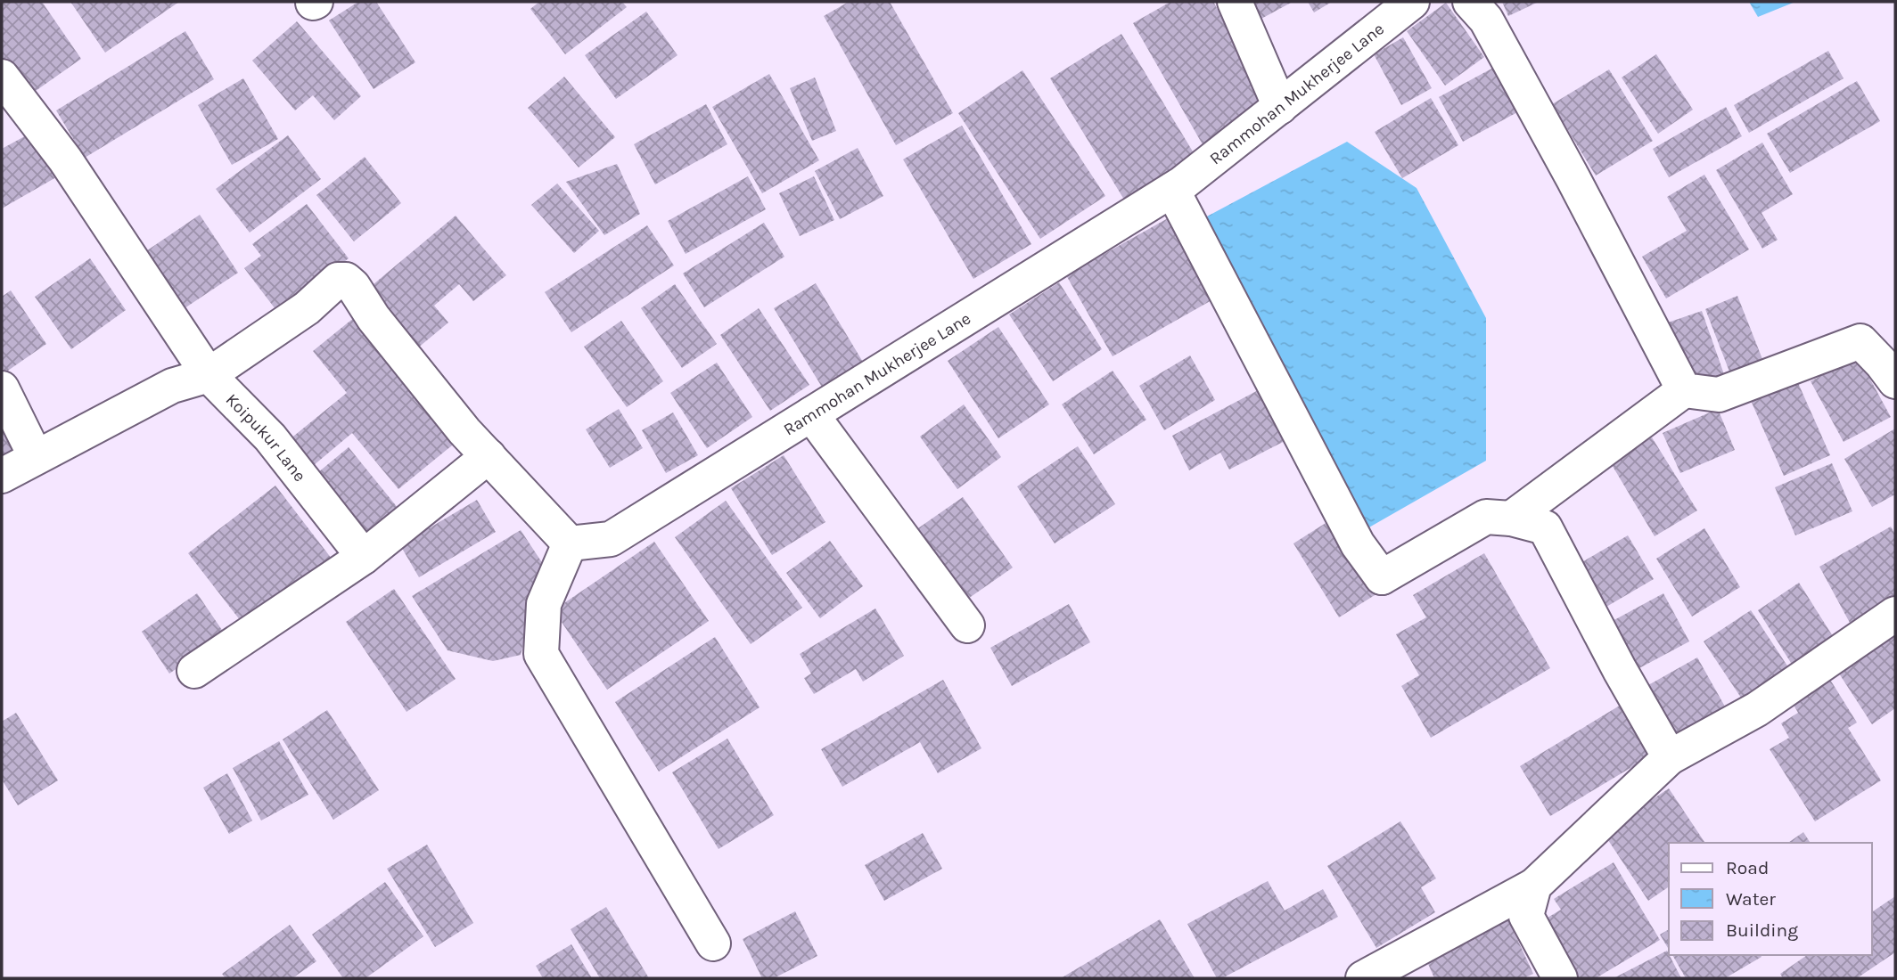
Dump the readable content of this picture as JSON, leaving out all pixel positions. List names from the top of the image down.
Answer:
{
  "streets": {
    "street": ["Rammohan Mukherjee Lane", "Koipukur Lane"]
  },
  "legend": ["Road", "Water", "Building"]
}
